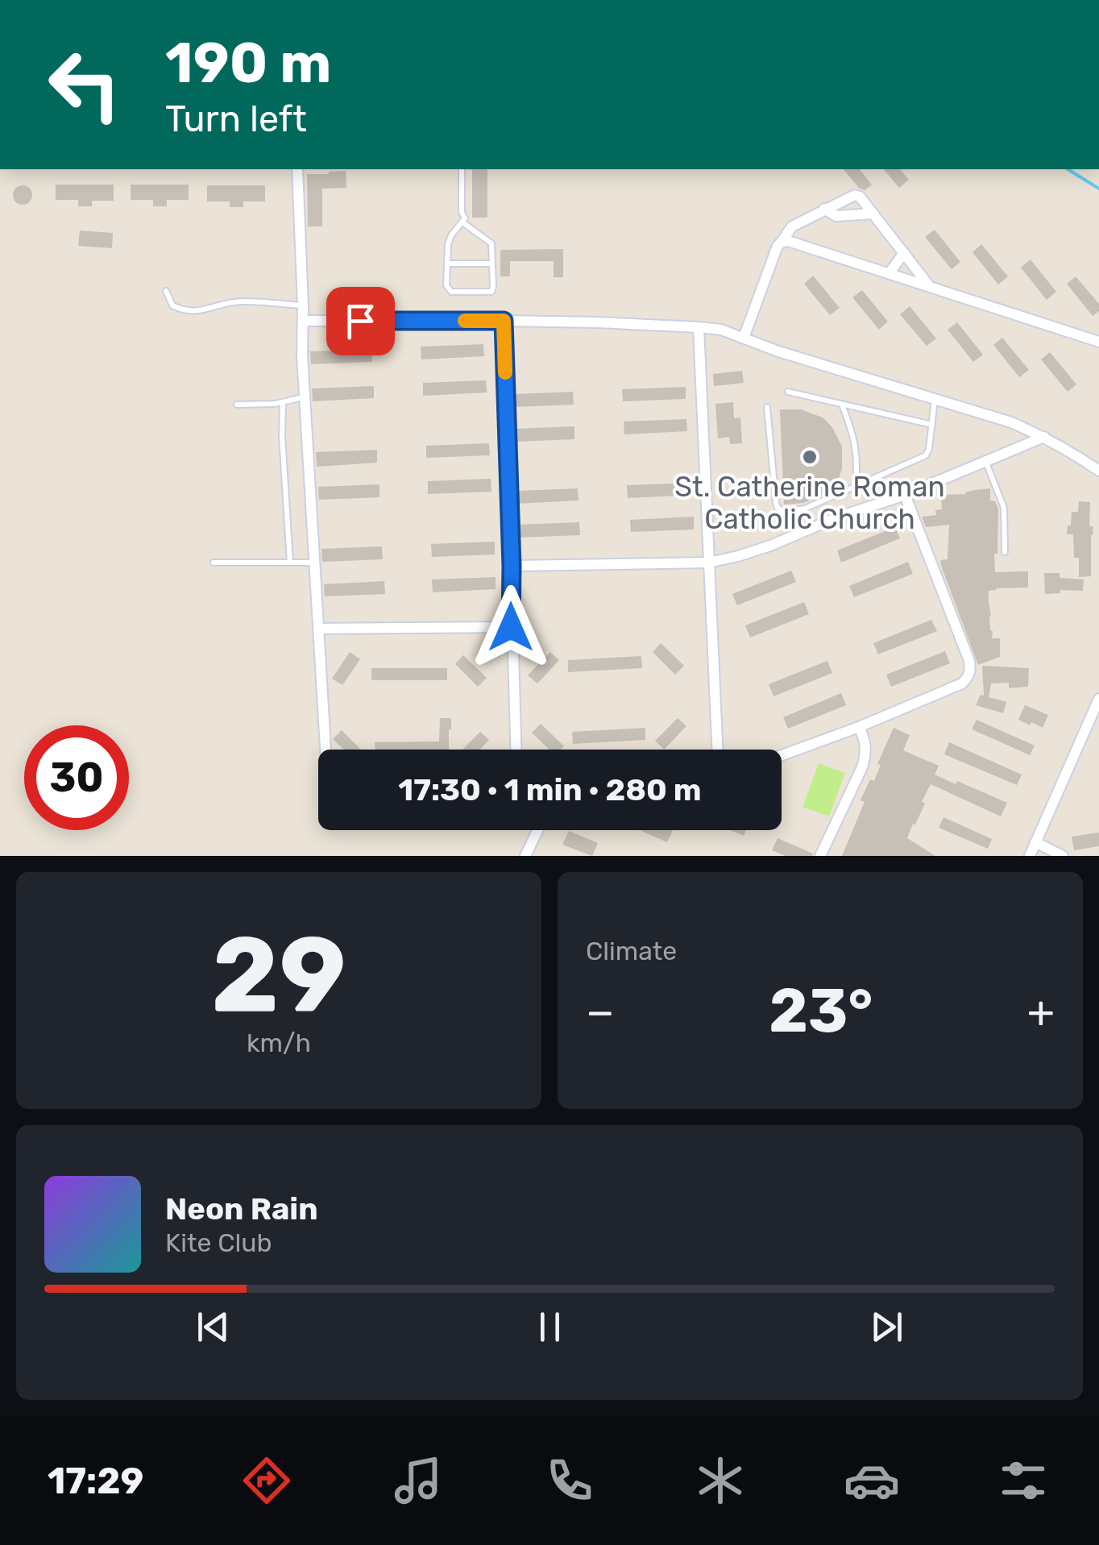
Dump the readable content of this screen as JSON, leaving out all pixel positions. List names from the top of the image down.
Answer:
{
  "places": ["St. Catherine Roman Catholic Church"],
  "page": {
    "turn": ["190 m", "Turn left"],
    "limit": "30",
    "trip": "17:30 · 1 min · 280 m",
    "tile": [
      ["29", "km/h"],
      "Climate"
    ],
    "heat": ["−", "23°", "+"],
    "song": ["Neon Rain", "Kite Club"],
    "tabs": "17:29"
  }
}
